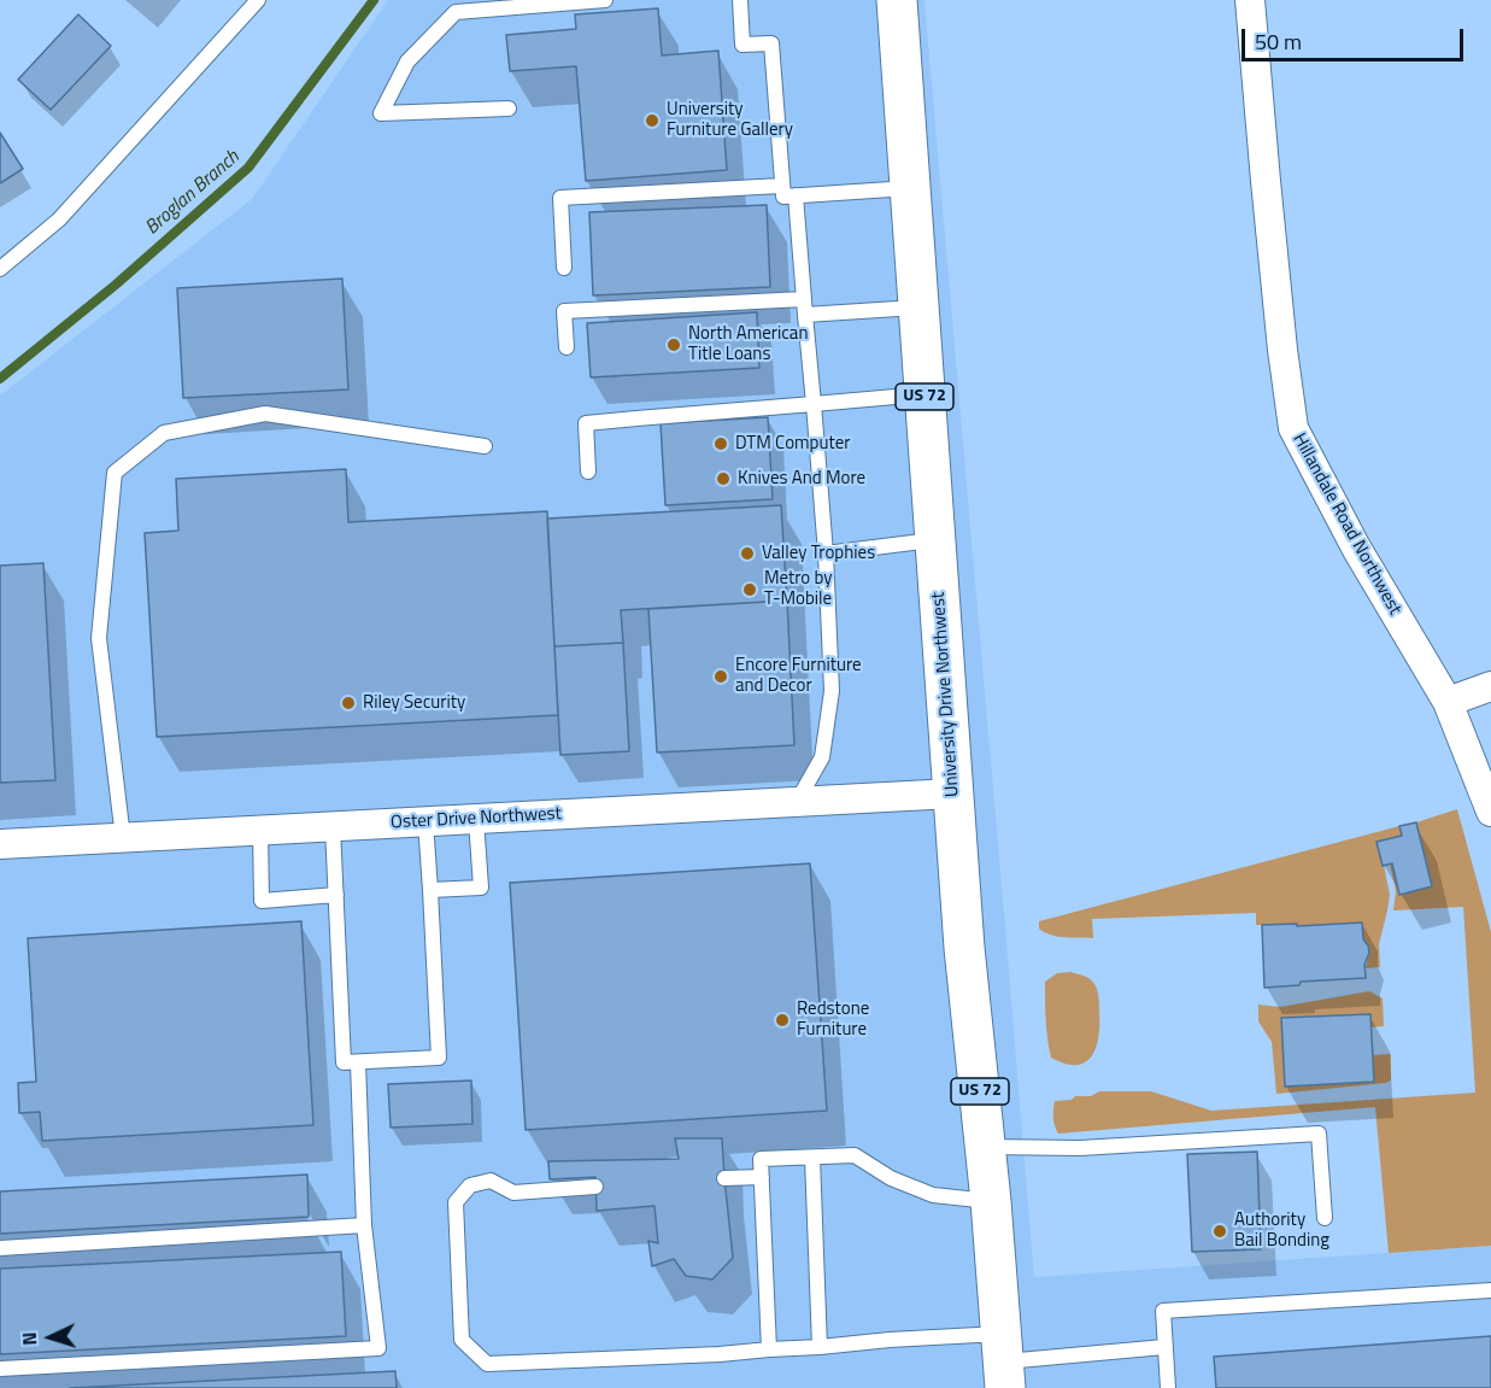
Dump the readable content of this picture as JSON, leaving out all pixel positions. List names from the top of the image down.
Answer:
{
  "streets": {
    "highway": ["US 72", "University Drive Northwest"],
    "street": ["Hillandale Road Northwest", "Oster Drive Northwest"]
  },
  "crossings": [
    ["University Drive Northwest", "Oster Drive Northwest"]
  ],
  "water": ["Broglan Branch"],
  "places": [
    "University Furniture Gallery",
    "North American Title Loans",
    "DTM Computer",
    "Knives And More",
    "Valley Trophies",
    "Metro by T-Mobile",
    "Encore Furniture and Decor",
    "Riley Security",
    "Redstone Furniture",
    "Authority Bail Bonding"
  ],
  "scale_bar": "50 m",
  "north": "left"
}
